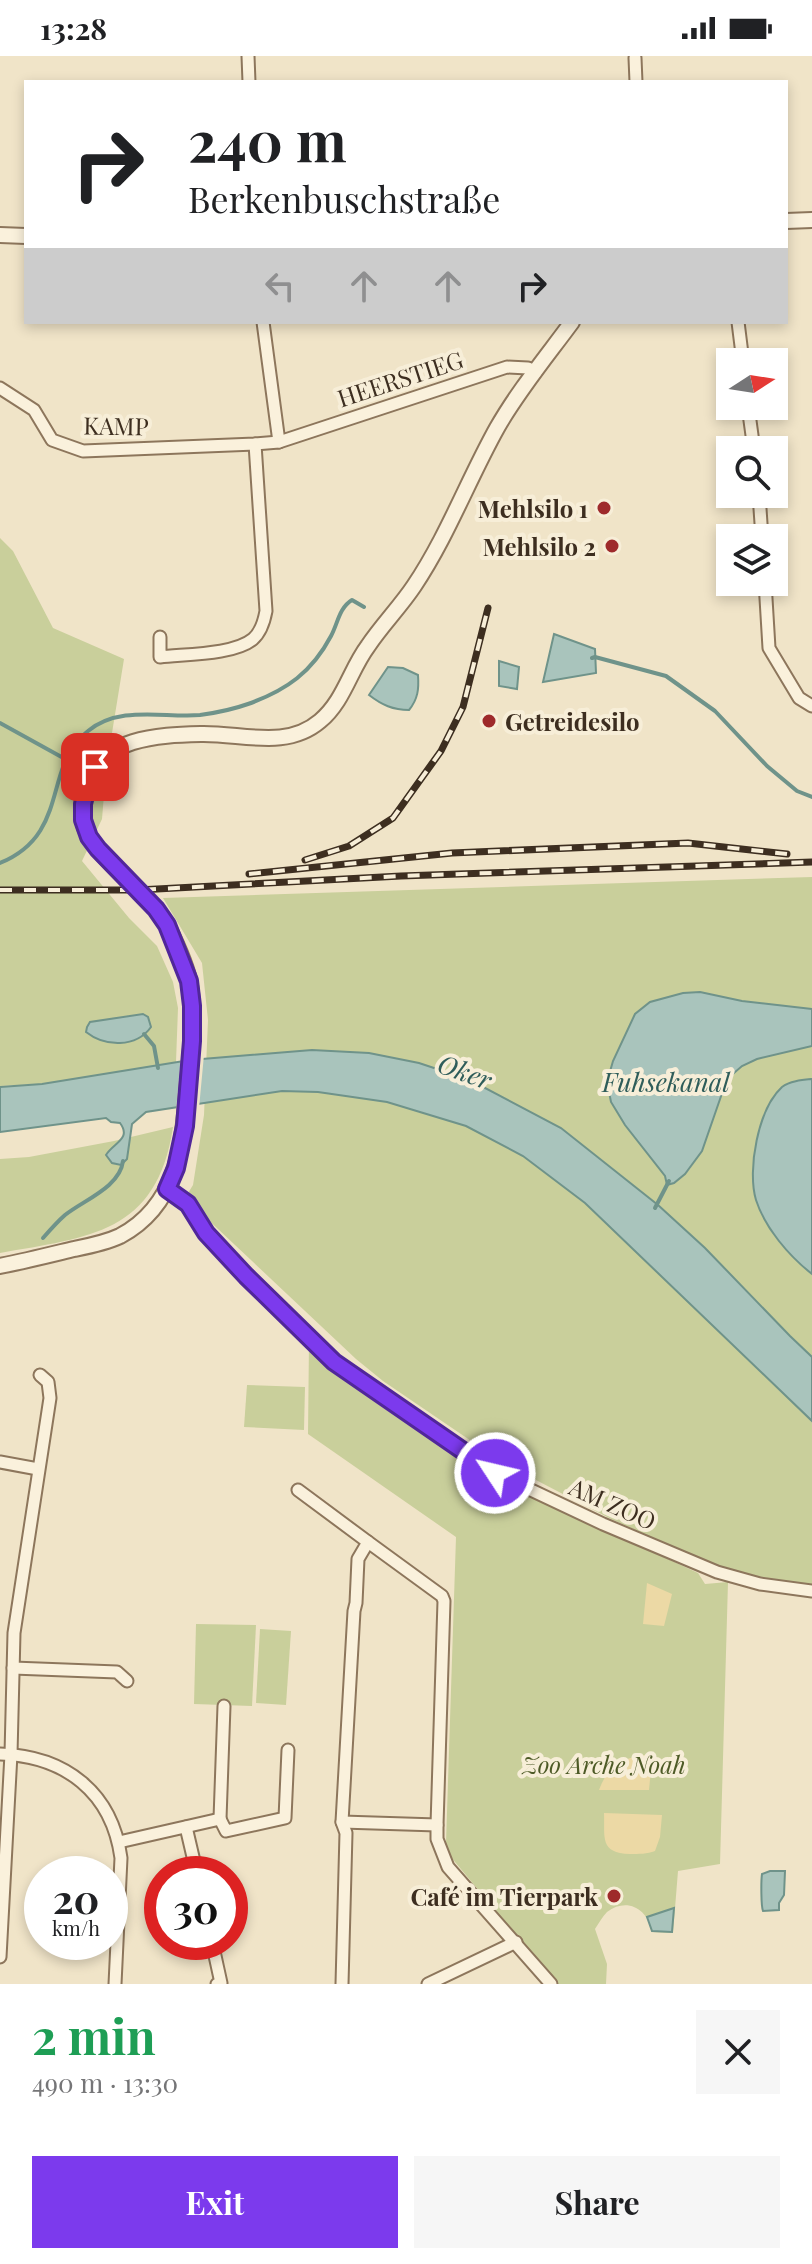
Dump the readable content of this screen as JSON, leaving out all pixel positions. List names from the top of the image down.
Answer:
{
  "streets": {
    "street": ["HEERSTIEG", "KAMP", "AM ZOO"]
  },
  "crossings": [
    ["HEERSTIEG", "KAMP"]
  ],
  "water": ["Oker", "Fuhsekanal"],
  "parks": ["Zoo Arche Noah"],
  "places": [
    "Mehlsilo 1",
    "Mehlsilo 2",
    "Getreidesilo",
    "Café im Tierpark"
  ],
  "north": "right",
  "page": {
    "status": "13:28",
    "turn": ["240 m", "Berkenbuschstraße"],
    "speed": "20 km/h",
    "limit": "30",
    "heading": ["2 min", "490 m · 13:30"],
    "buttons": ["Exit", "Share"]
  }
}
